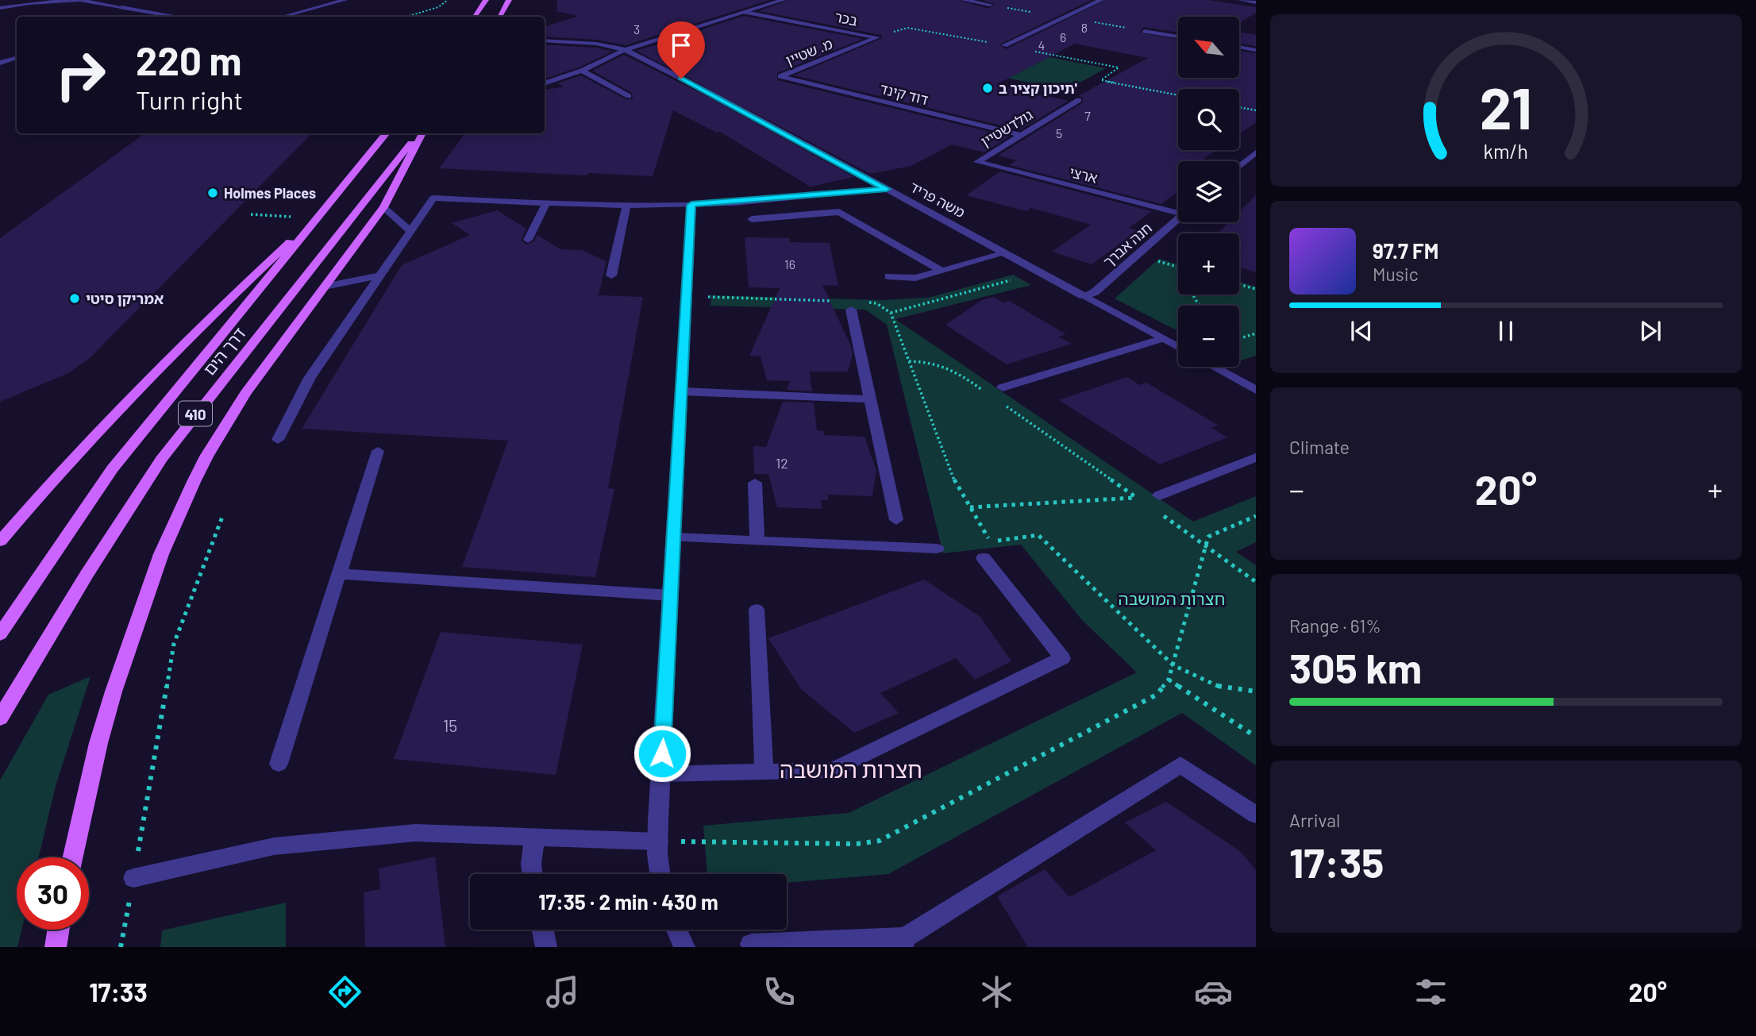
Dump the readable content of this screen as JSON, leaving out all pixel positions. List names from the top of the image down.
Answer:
{
  "streets": {
    "main road": ["דרך הים", "410"],
    "street": [
      "בכר",
      "מ. שטיין",
      "דוד קינד",
      "גולדשטיין",
      "ארצי",
      "משה פריד",
      "חנה אברך"
    ]
  },
  "crossings": [
    ["בכר", "מ. שטיין"],
    ["מ. שטיין", "דוד קינד"],
    ["דוד קינד", "גולדשטיין"],
    ["גולדשטיין", "ארצי"],
    ["משה פריד", "חנה אברך"]
  ],
  "districts": ["חצרות המושבה"],
  "parks": ["חצרות המושבה"],
  "places": ["תיכון קציר ב'", "Holmes Places", "אמריקן סיטי"],
  "house_numbers": [
    "8",
    "3",
    "6",
    "4",
    "7",
    "5",
    "16",
    "12",
    "15"
  ],
  "north": "top left",
  "page": {
    "map_buttons": ["+", "−"],
    "turn": ["220 m", "Turn right"],
    "song": ["97.7 FM", "Music"],
    "tile": [
      "Climate",
      ["Range · 61%", "305 km"],
      ["Arrival", "17:35"]
    ],
    "heat": ["−", "20°", "+"],
    "limit": "30",
    "trip": "17:35 · 2 min · 430 m",
    "tabs": ["17:33", "20°"],
    "gauge": ["21", "km/h"]
  }
}
